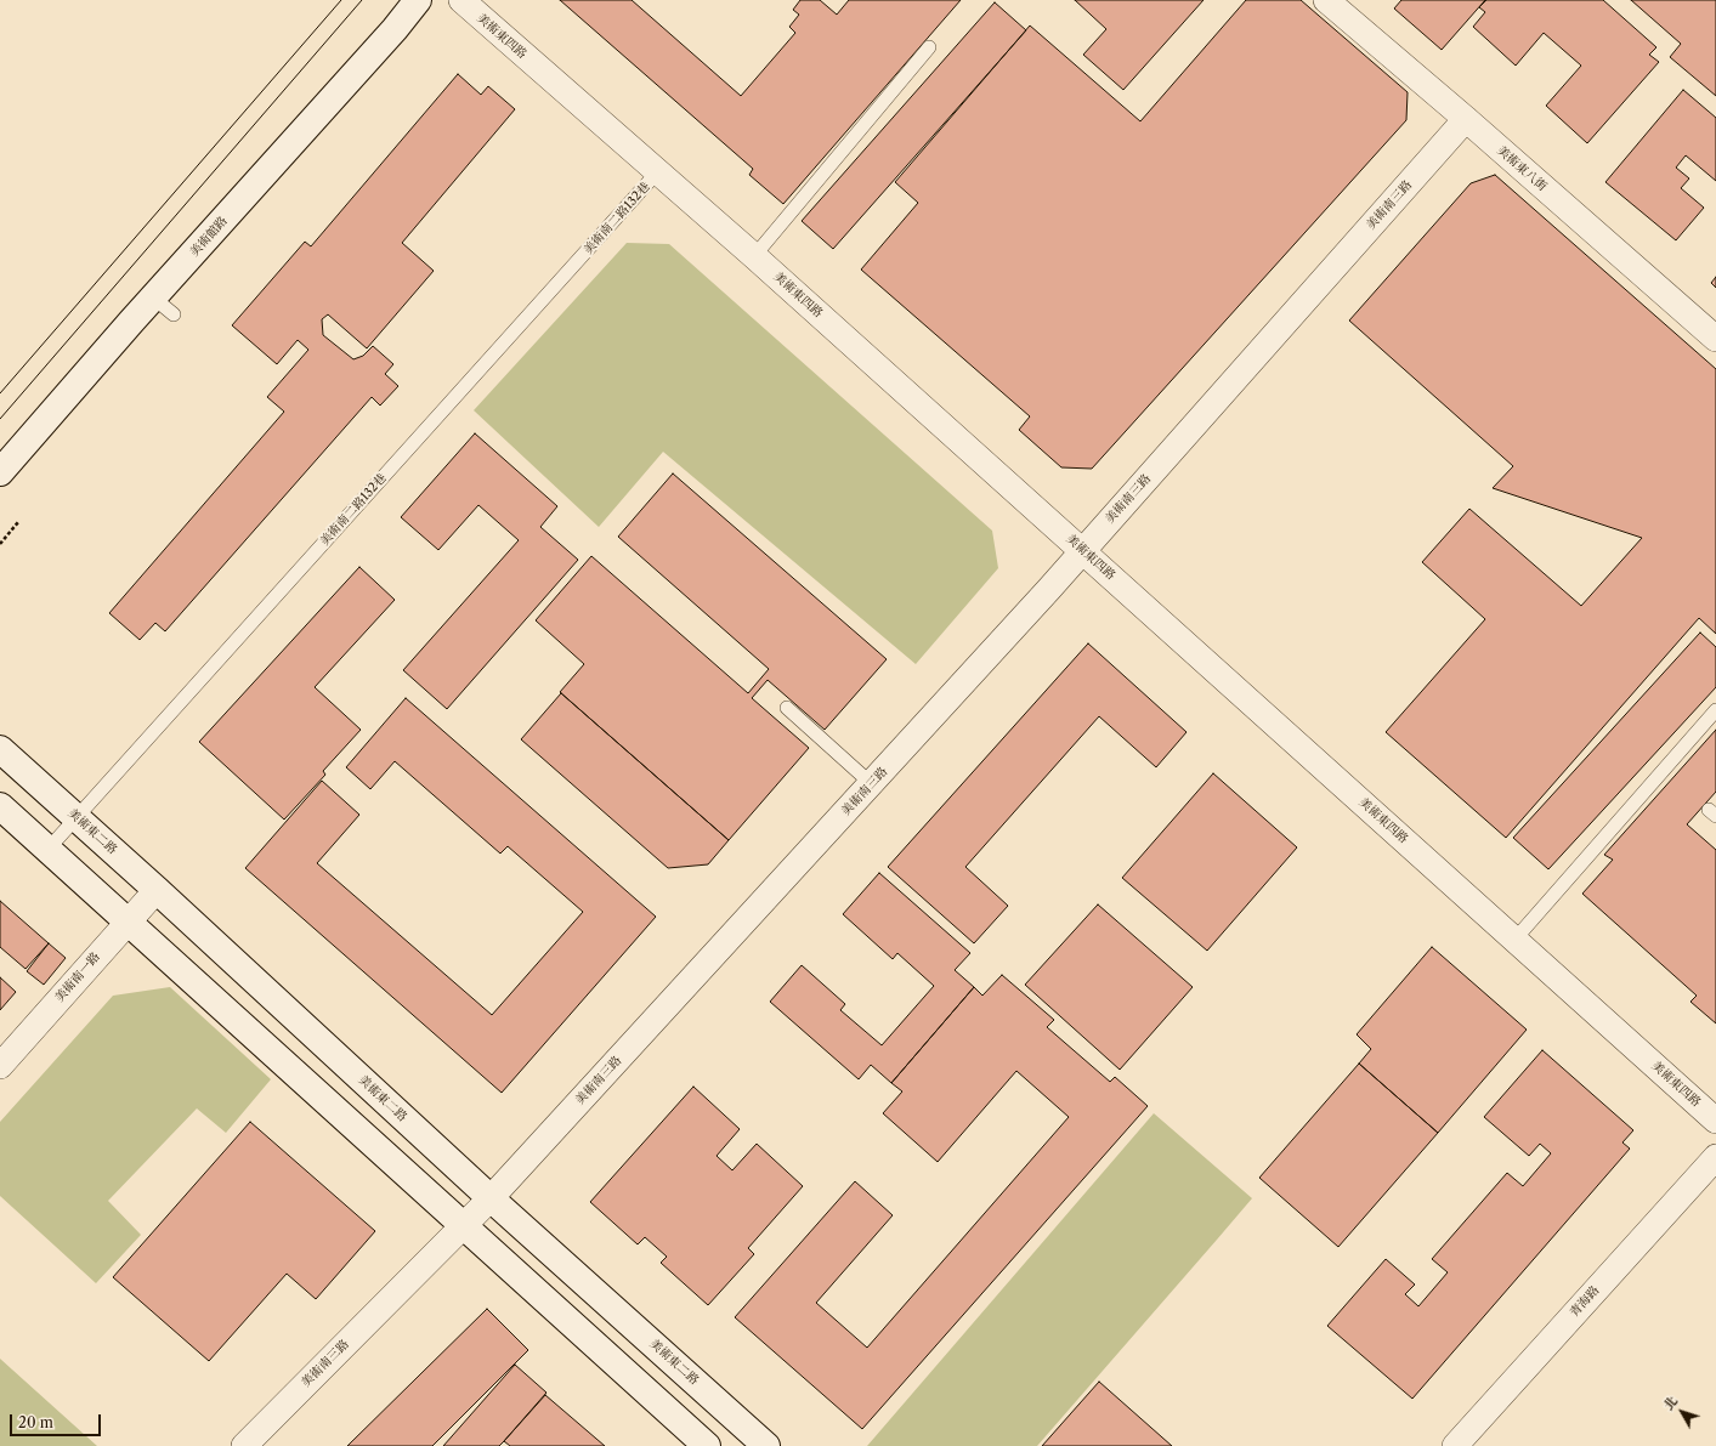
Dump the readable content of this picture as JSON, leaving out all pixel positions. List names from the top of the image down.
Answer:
{
  "streets": {
    "street": [
      "美術東四路",
      "美術東八街",
      "美術南三路",
      "美術館路",
      "美術東二路",
      "美術南一路",
      "青海路"
    ],
    "lane": ["美術南二路132巷"]
  },
  "crossings": [
    ["美術東四路", "美術南三路"],
    ["美術東四路", "美術南二路132巷"],
    ["美術東八街", "美術南三路"],
    ["美術南三路", "美術東二路"],
    ["美術南二路132巷", "美術東二路"],
    ["美術東二路", "美術南一路"]
  ],
  "scale_bar": "20 m",
  "north": "top left"
}
